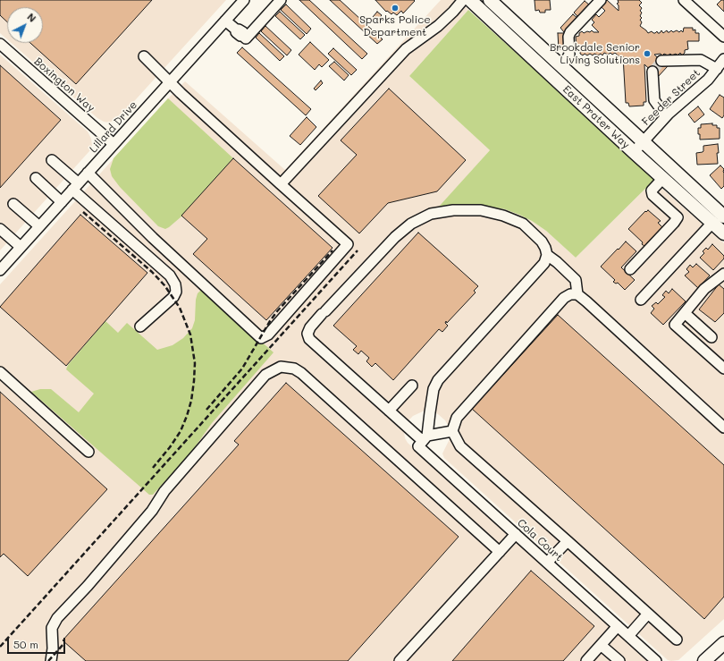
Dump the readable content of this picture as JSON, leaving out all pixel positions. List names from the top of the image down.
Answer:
{
  "streets": {
    "main road": ["East Prater Way"],
    "street": [
      "Boxington Way",
      "Feeder Street",
      "Lillard Drive",
      "Cola Court"
    ]
  },
  "crossings": [
    ["Boxington Way", "Lillard Drive"],
    ["Feeder Street", "East Prater Way"]
  ],
  "places": ["Sparks Police Department", "Brookdale Senior Living Solutions"],
  "scale_bar": "50 m",
  "north": "top right"
}
